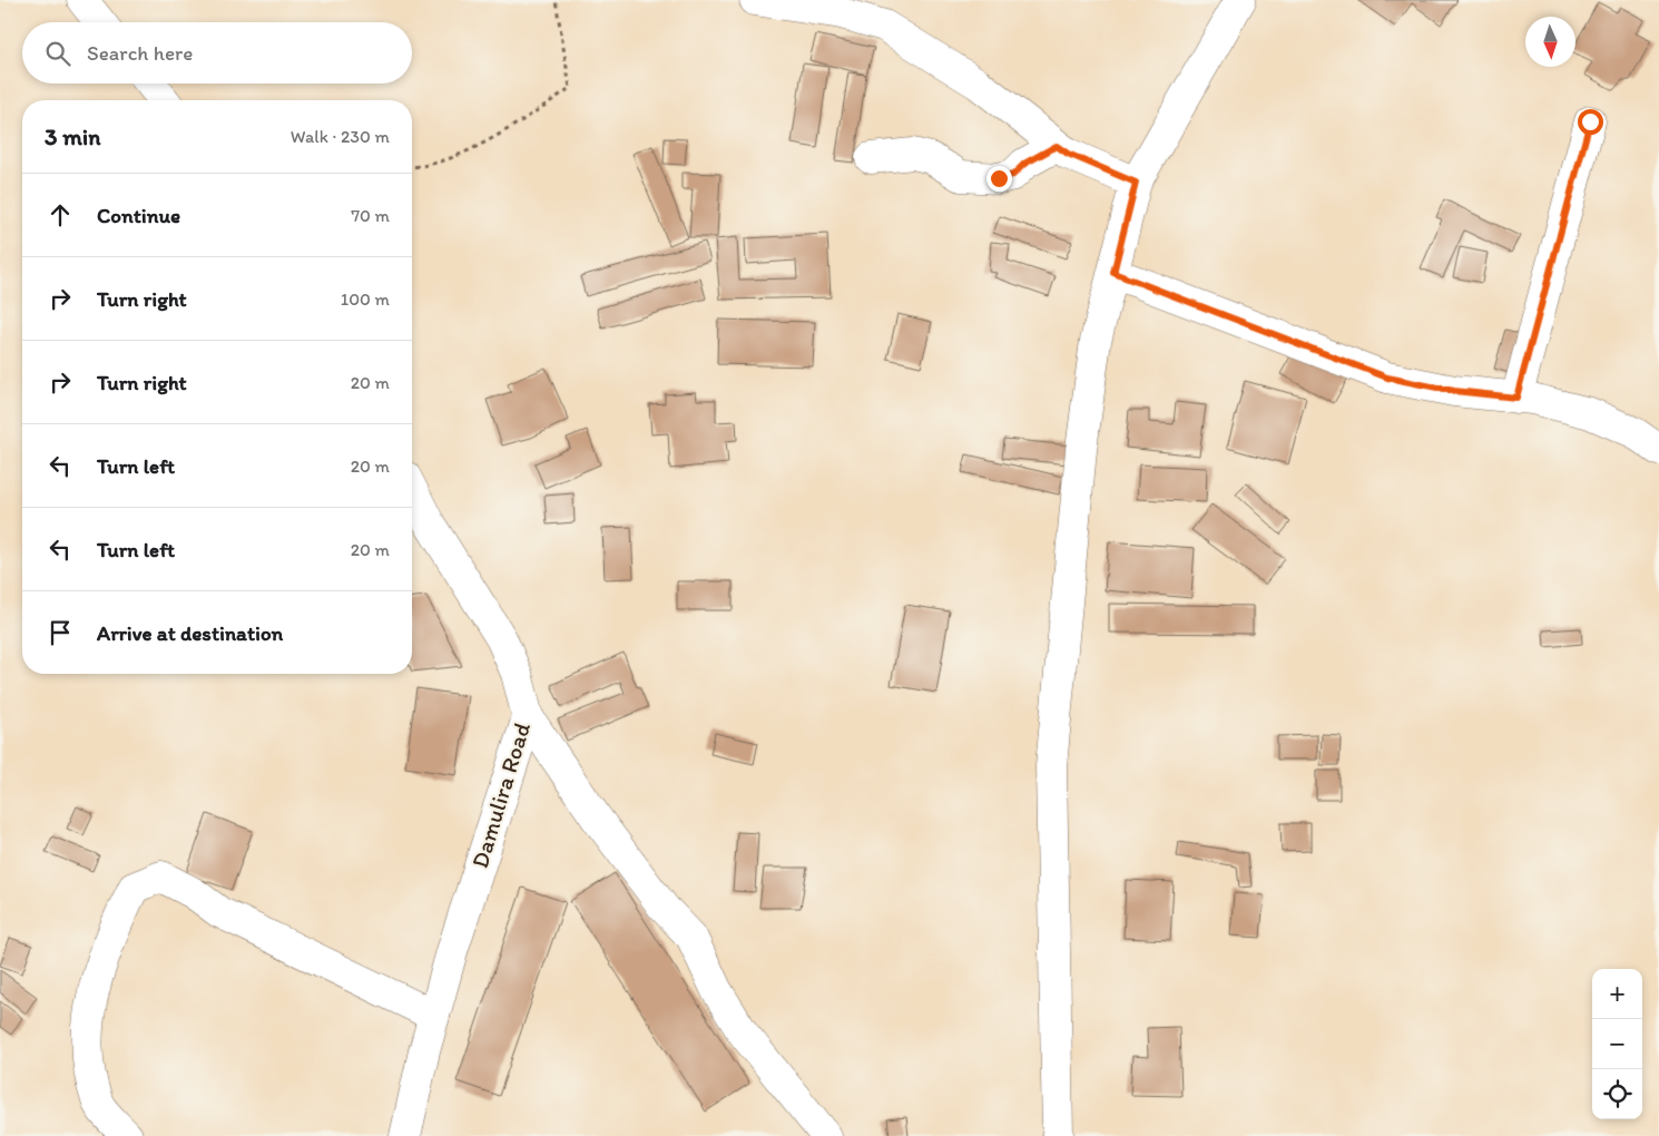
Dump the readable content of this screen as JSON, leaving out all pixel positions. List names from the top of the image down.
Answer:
{
  "streets": {
    "street": ["Damulira Road"]
  },
  "north": "bottom",
  "page": {
    "search": "Search here",
    "heading": ["3 min", "Walk · 230 m"],
    "list": [
      ["Continue", "70 m"],
      ["Turn right", "100 m"],
      ["Turn right", "20 m"],
      ["Turn left", "20 m"],
      ["Turn left", "20 m"],
      "Arrive at destination"
    ],
    "map_buttons": ["+", "−"]
  }
}
